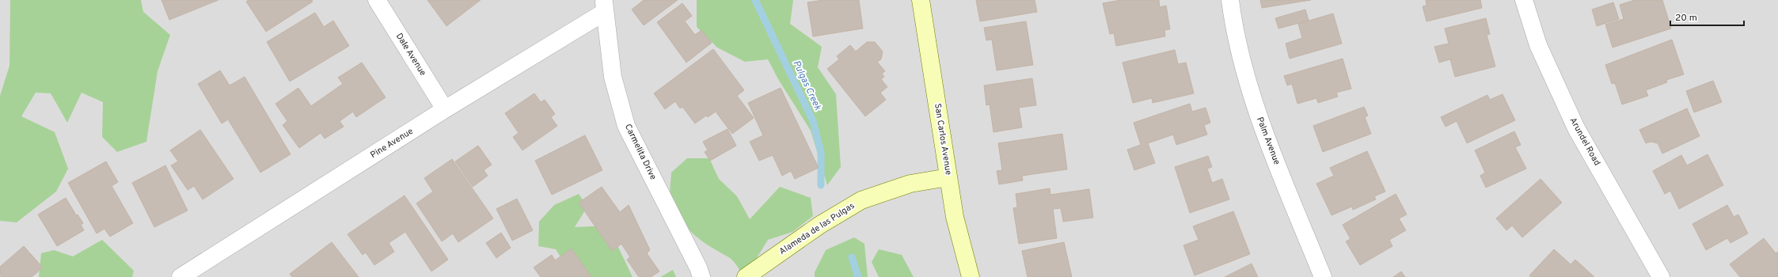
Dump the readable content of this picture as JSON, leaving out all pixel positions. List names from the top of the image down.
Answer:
{
  "streets": {
    "main road": ["San Carlos Avenue", "Alameda de las Pulgas"],
    "street": [
      "Dale Avenue",
      "Palm Avenue",
      "Arundel Road",
      "Pine Avenue",
      "Carmelita Drive"
    ]
  },
  "crossings": [
    ["Dale Avenue", "Pine Avenue"],
    ["San Carlos Avenue", "Alameda de las Pulgas"],
    ["Pine Avenue", "Carmelita Drive"]
  ],
  "water": ["Pulgas Creek"],
  "scale_bar": "20 m"
}
